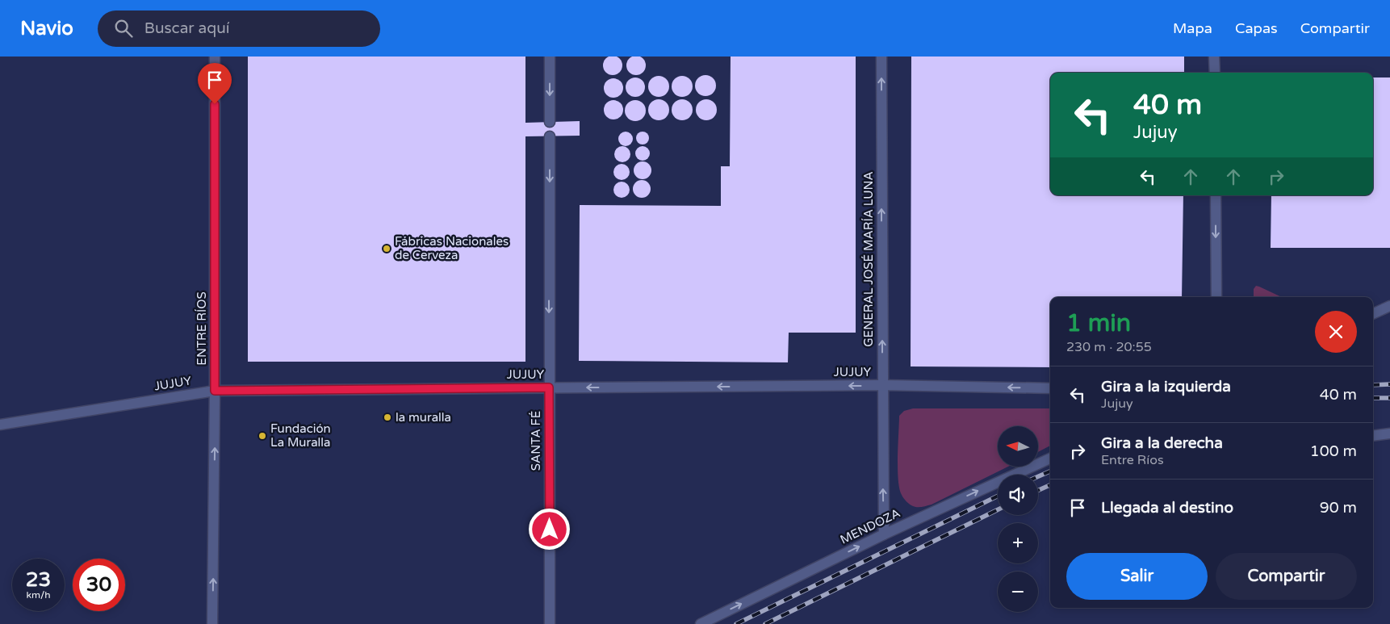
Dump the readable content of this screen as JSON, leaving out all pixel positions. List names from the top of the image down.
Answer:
{
  "streets": {
    "street": [
      "GENERAL JOSÉ MARÍA LUNA",
      "ENTRE RÍOS",
      "JUJUY",
      "SANTA FÉ",
      "MENDOZA"
    ]
  },
  "crossings": [
    ["GENERAL JOSÉ MARÍA LUNA", "JUJUY"],
    ["GENERAL JOSÉ MARÍA LUNA", "MENDOZA"],
    ["ENTRE RÍOS", "JUJUY"],
    ["JUJUY", "SANTA FÉ"]
  ],
  "one_way": [
    "GENERAL JOSÉ MARÍA LUNA",
    "ENTRE RÍOS",
    "JUJUY",
    "SANTA FÉ",
    "MENDOZA"
  ],
  "places": ["Fábricas Nacionales de Cerveza", "la muralla", "Fundación La Muralla"],
  "north": "left",
  "page": {
    "header": "Navio",
    "search": "Buscar aquí",
    "nav": ["Mapa", "Capas", "Compartir"],
    "turn": ["40 m", "Jujuy"],
    "heading": ["1 min", "230 m · 20:55"],
    "list": [
      {
        "name": "Gira a la izquierda",
        "note": "Jujuy",
        "value": "40 m"
      },
      {
        "name": "Gira a la derecha",
        "note": "Entre Ríos",
        "value": "100 m"
      },
      {
        "name": "Llegada al destino",
        "value": "90 m"
      }
    ],
    "map_buttons": ["+", "−"],
    "buttons": ["Salir", "Compartir"],
    "speed": "23 km/h",
    "limit": "30"
  }
}
